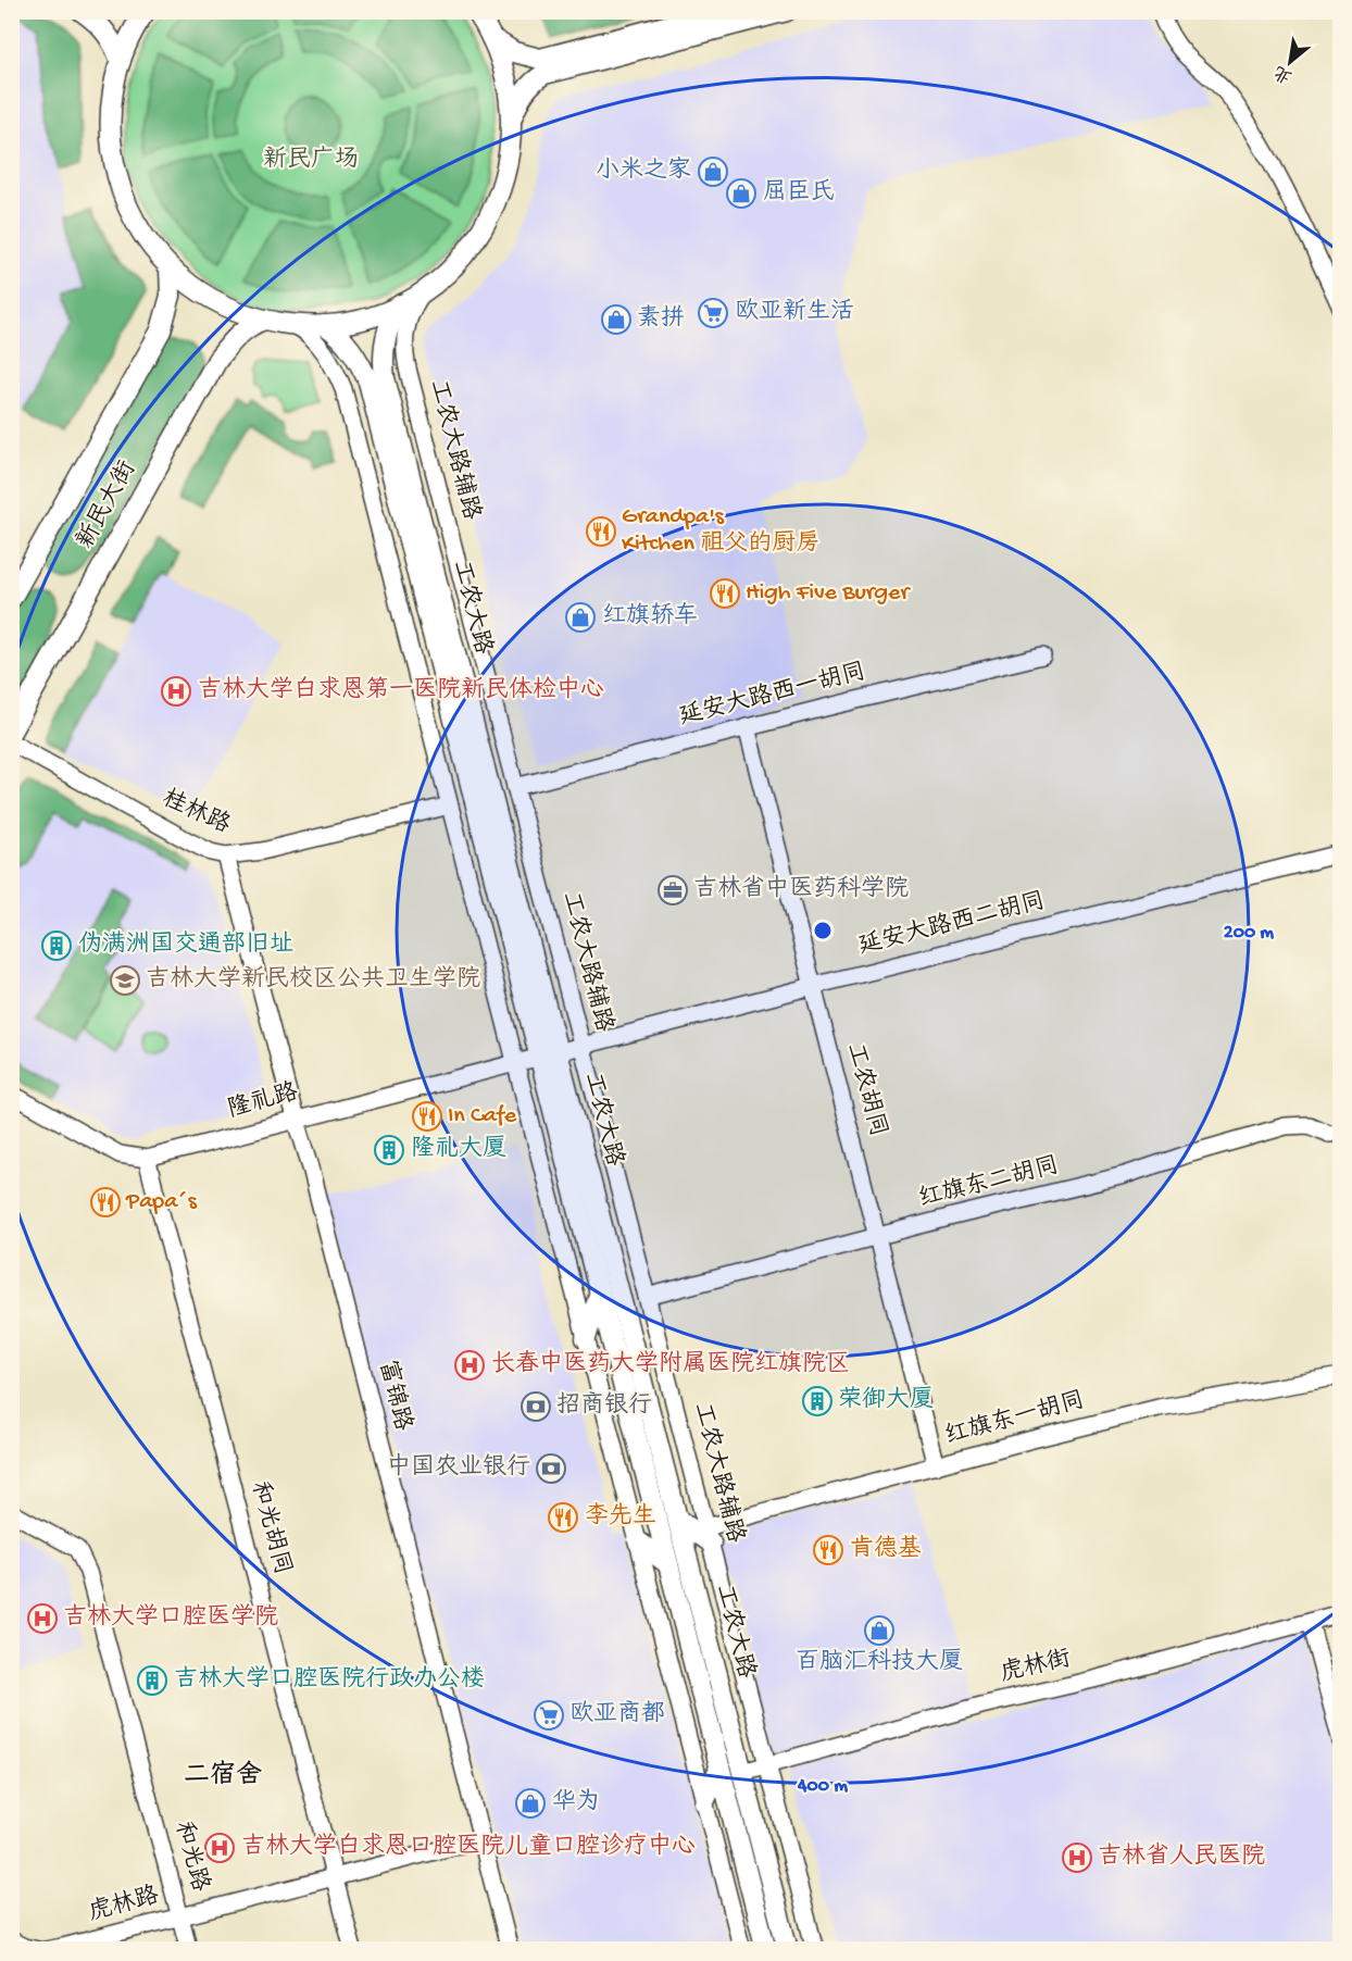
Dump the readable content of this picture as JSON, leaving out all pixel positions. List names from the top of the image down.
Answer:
{
  "streets": {
    "main road": ["新民大街", "工农大路"],
    "street": [
      "工农大路辅路",
      "延安大路西一胡同",
      "桂林路",
      "延安大路西二胡同",
      "工农胡同",
      "隆礼路",
      "红旗东二胡同",
      "富锦路",
      "红旗东一胡同",
      "和光胡同",
      "虎林街",
      "和光路",
      "虎林路"
    ]
  },
  "crossings": [
    ["工农大路辅路", "延安大路西一胡同"],
    ["工农大路辅路", "延安大路西二胡同"],
    ["工农大路辅路", "红旗东二胡同"],
    ["工农大路辅路", "红旗东一胡同"],
    ["工农大路辅路", "虎林街"],
    ["工农大路", "延安大路西二胡同"],
    ["工农大路", "隆礼路"],
    ["工农大路", "虎林街"],
    ["延安大路西一胡同", "工农胡同"],
    ["桂林路", "富锦路"],
    ["延安大路西二胡同", "工农胡同"],
    ["延安大路西二胡同", "隆礼路"],
    ["工农胡同", "红旗东二胡同"],
    ["工农胡同", "红旗东一胡同"],
    ["隆礼路", "富锦路"],
    ["隆礼路", "和光胡同"],
    ["富锦路", "虎林路"],
    ["和光胡同", "虎林路"],
    ["和光路", "虎林路"]
  ],
  "districts": ["二宿舍"],
  "parks": ["新民广场"],
  "places": {
    "shop": [
      "小米之家",
      "屈臣氏",
      "素拼",
      "红旗轿车",
      "百脑汇科技大厦",
      "华为"
    ],
    "supermarket": ["欧亚新生活", "欧亚商都"],
    "restaurant": [
      "Grandpa's Kitchen 祖父的厨房",
      "High Five Burger",
      "In Cafe",
      "Papa´s",
      "李先生",
      "肯德基"
    ],
    "hospital": [
      "吉林大学白求恩第一医院新民体检中心",
      "长春中医药大学附属医院红旗院区",
      "吉林大学口腔医学院",
      "吉林大学白求恩口腔医院儿童口腔诊疗中心",
      "吉林省人民医院"
    ],
    "office": ["吉林省中医药科学院"],
    "building": [
      "伪满洲国交通部旧址",
      "隆礼大厦",
      "荣御大厦",
      "吉林大学口腔医院行政办公楼"
    ],
    "school or university": ["吉林大学新民校区公共卫生学院"],
    "bank": ["招商银行", "中国农业银行"]
  },
  "north": "bottom left",
  "rings": ["200 m", "400 m"]
}
